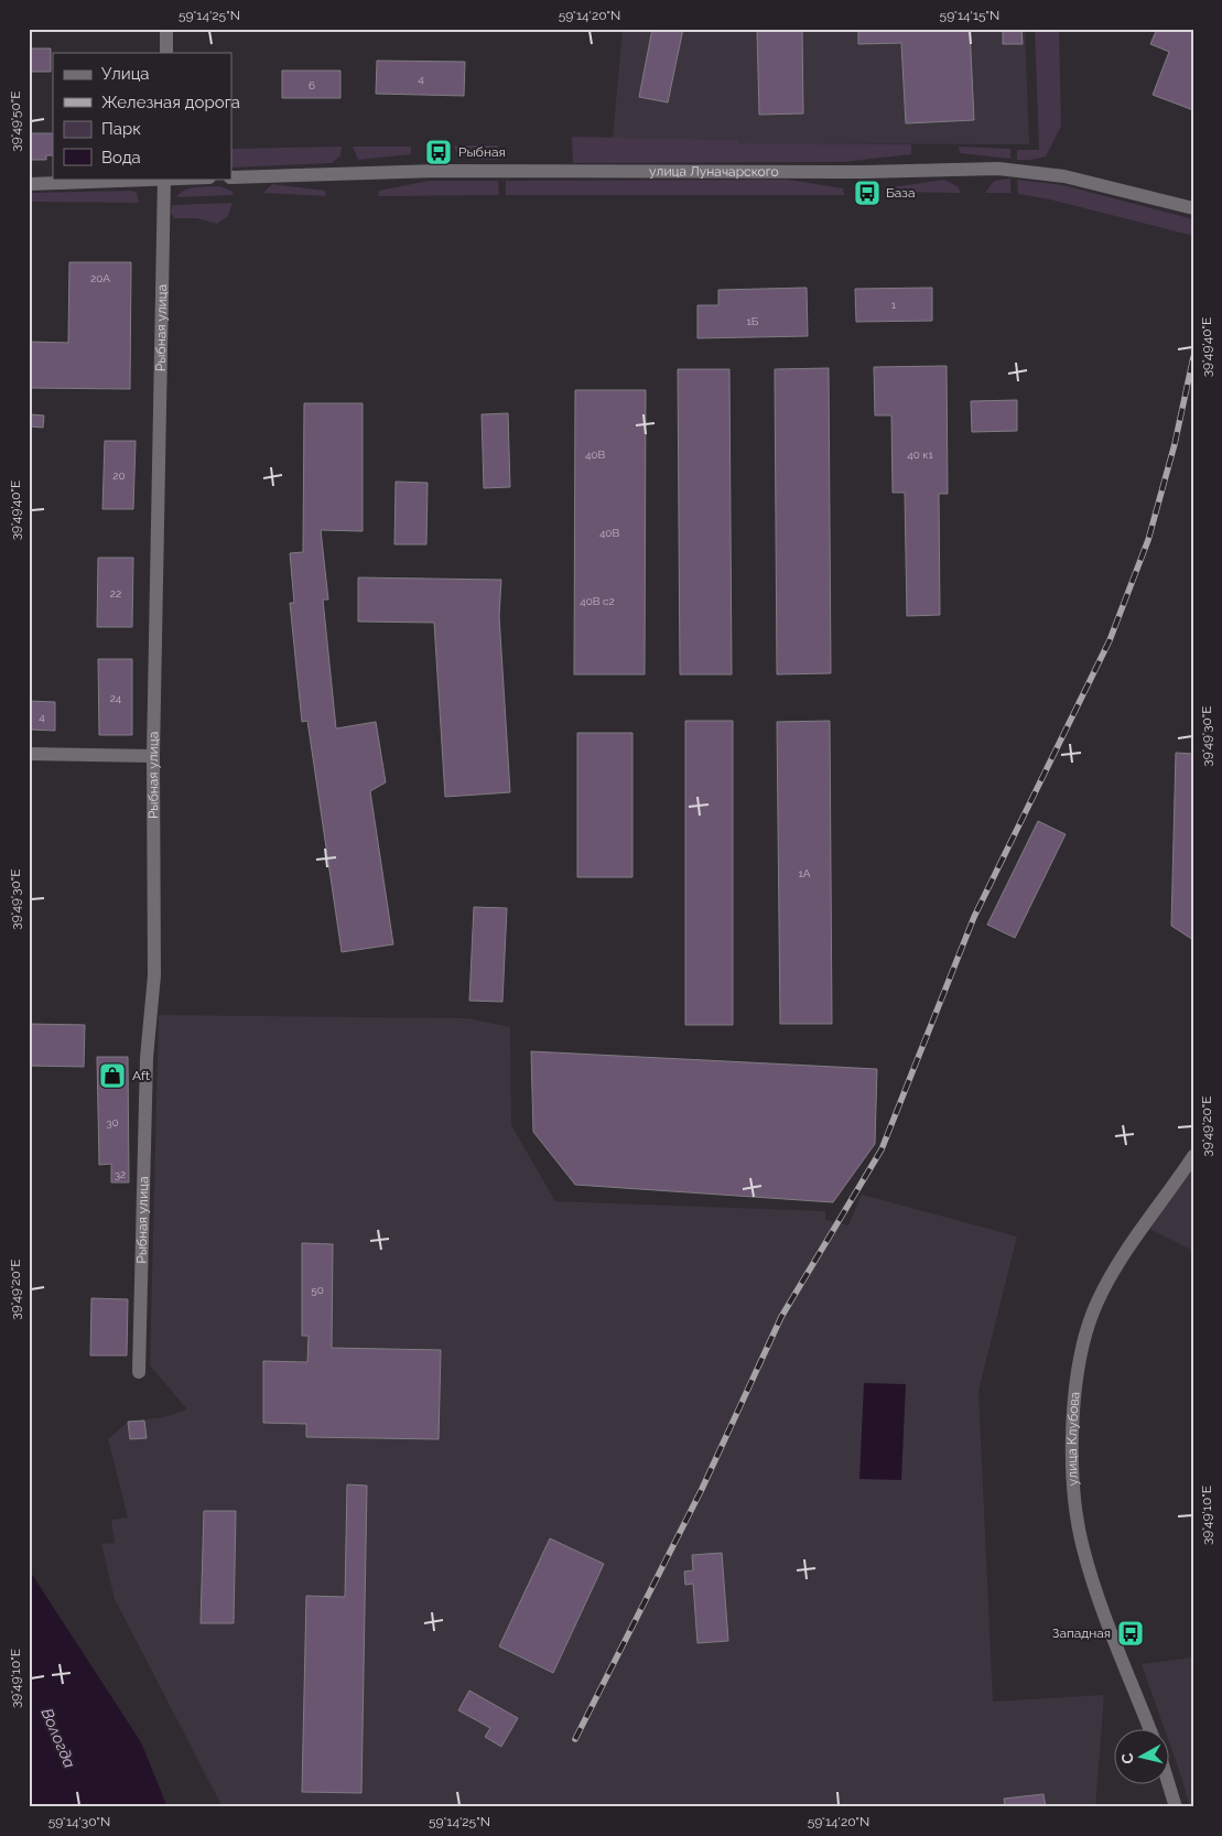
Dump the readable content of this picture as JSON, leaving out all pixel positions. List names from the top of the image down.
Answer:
{
  "streets": {
    "street": ["улица Луначарского", "Рыбная улица", "улица Клубова"]
  },
  "water": ["Вологда"],
  "places": {
    "bus stop": ["Рыбная", "База", "Западная"],
    "shop": ["Aft"]
  },
  "house_numbers": [
    "4",
    "6",
    "20А",
    "1",
    "1Б",
    "40В",
    "40 к1",
    "20",
    "40В",
    "22",
    "40В с2",
    "24",
    "4",
    "1А",
    "30",
    "32",
    "50"
  ],
  "legend": [
    "Улица",
    "Железная дорога",
    "Парк",
    "Вода"
  ],
  "north": "left",
  "coordinates": [
    "59°14'25\"N",
    "59°14'20\"N",
    "59°14'15\"N",
    "39°49'50\"E",
    "39°49'40\"E",
    "39°49'30\"E",
    "39°49'20\"E",
    "39°49'10\"E",
    "59°14'30\"N"
  ]
}
